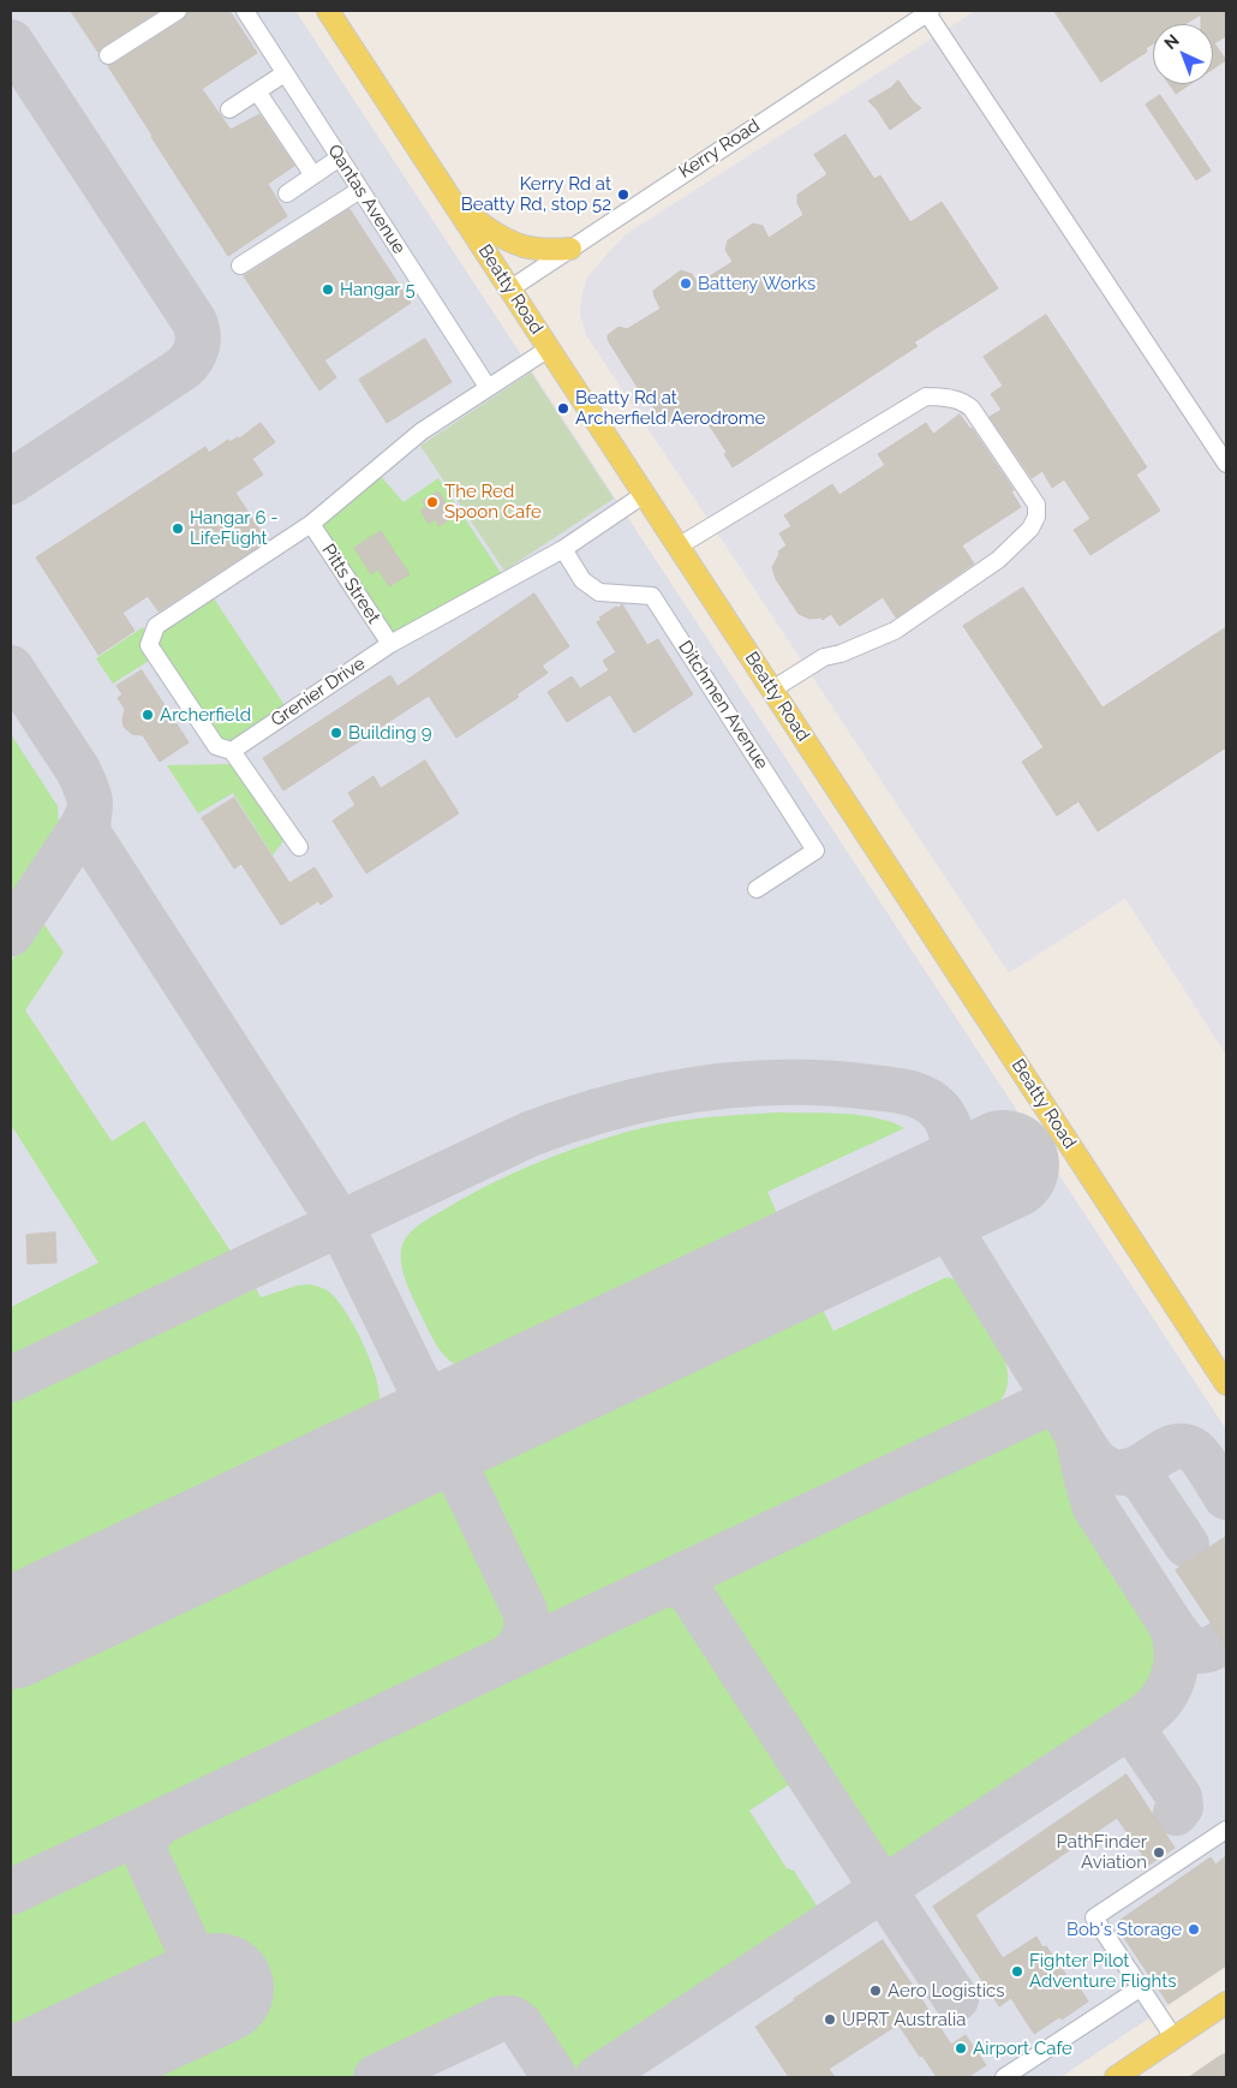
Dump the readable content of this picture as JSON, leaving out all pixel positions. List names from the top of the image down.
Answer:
{
  "streets": {
    "main road": ["Beatty Road"],
    "street": [
      "Kerry Road",
      "Qantas Avenue",
      "Pitts Street",
      "Grenier Drive",
      "Ditchmen Avenue"
    ]
  },
  "crossings": [
    ["Kerry Road", "Beatty Road"],
    ["Beatty Road", "Grenier Drive"],
    ["Pitts Street", "Grenier Drive"],
    ["Grenier Drive", "Ditchmen Avenue"]
  ],
  "places": [
    "Kerry Rd at Beatty Rd, stop 52",
    "Battery Works",
    "Hangar 5",
    "Beatty Rd at Archerfield Aerodrome",
    "The Red Spoon Cafe",
    "Hangar 6 - LifeFlight",
    "Archerfield",
    "Building 9",
    "PathFinder Aviation",
    "Bob's Storage",
    "Fighter Pilot Adventure Flights",
    "Aero Logistics",
    "UPRT Australia",
    "Airport Cafe"
  ],
  "north": "top left"
}
